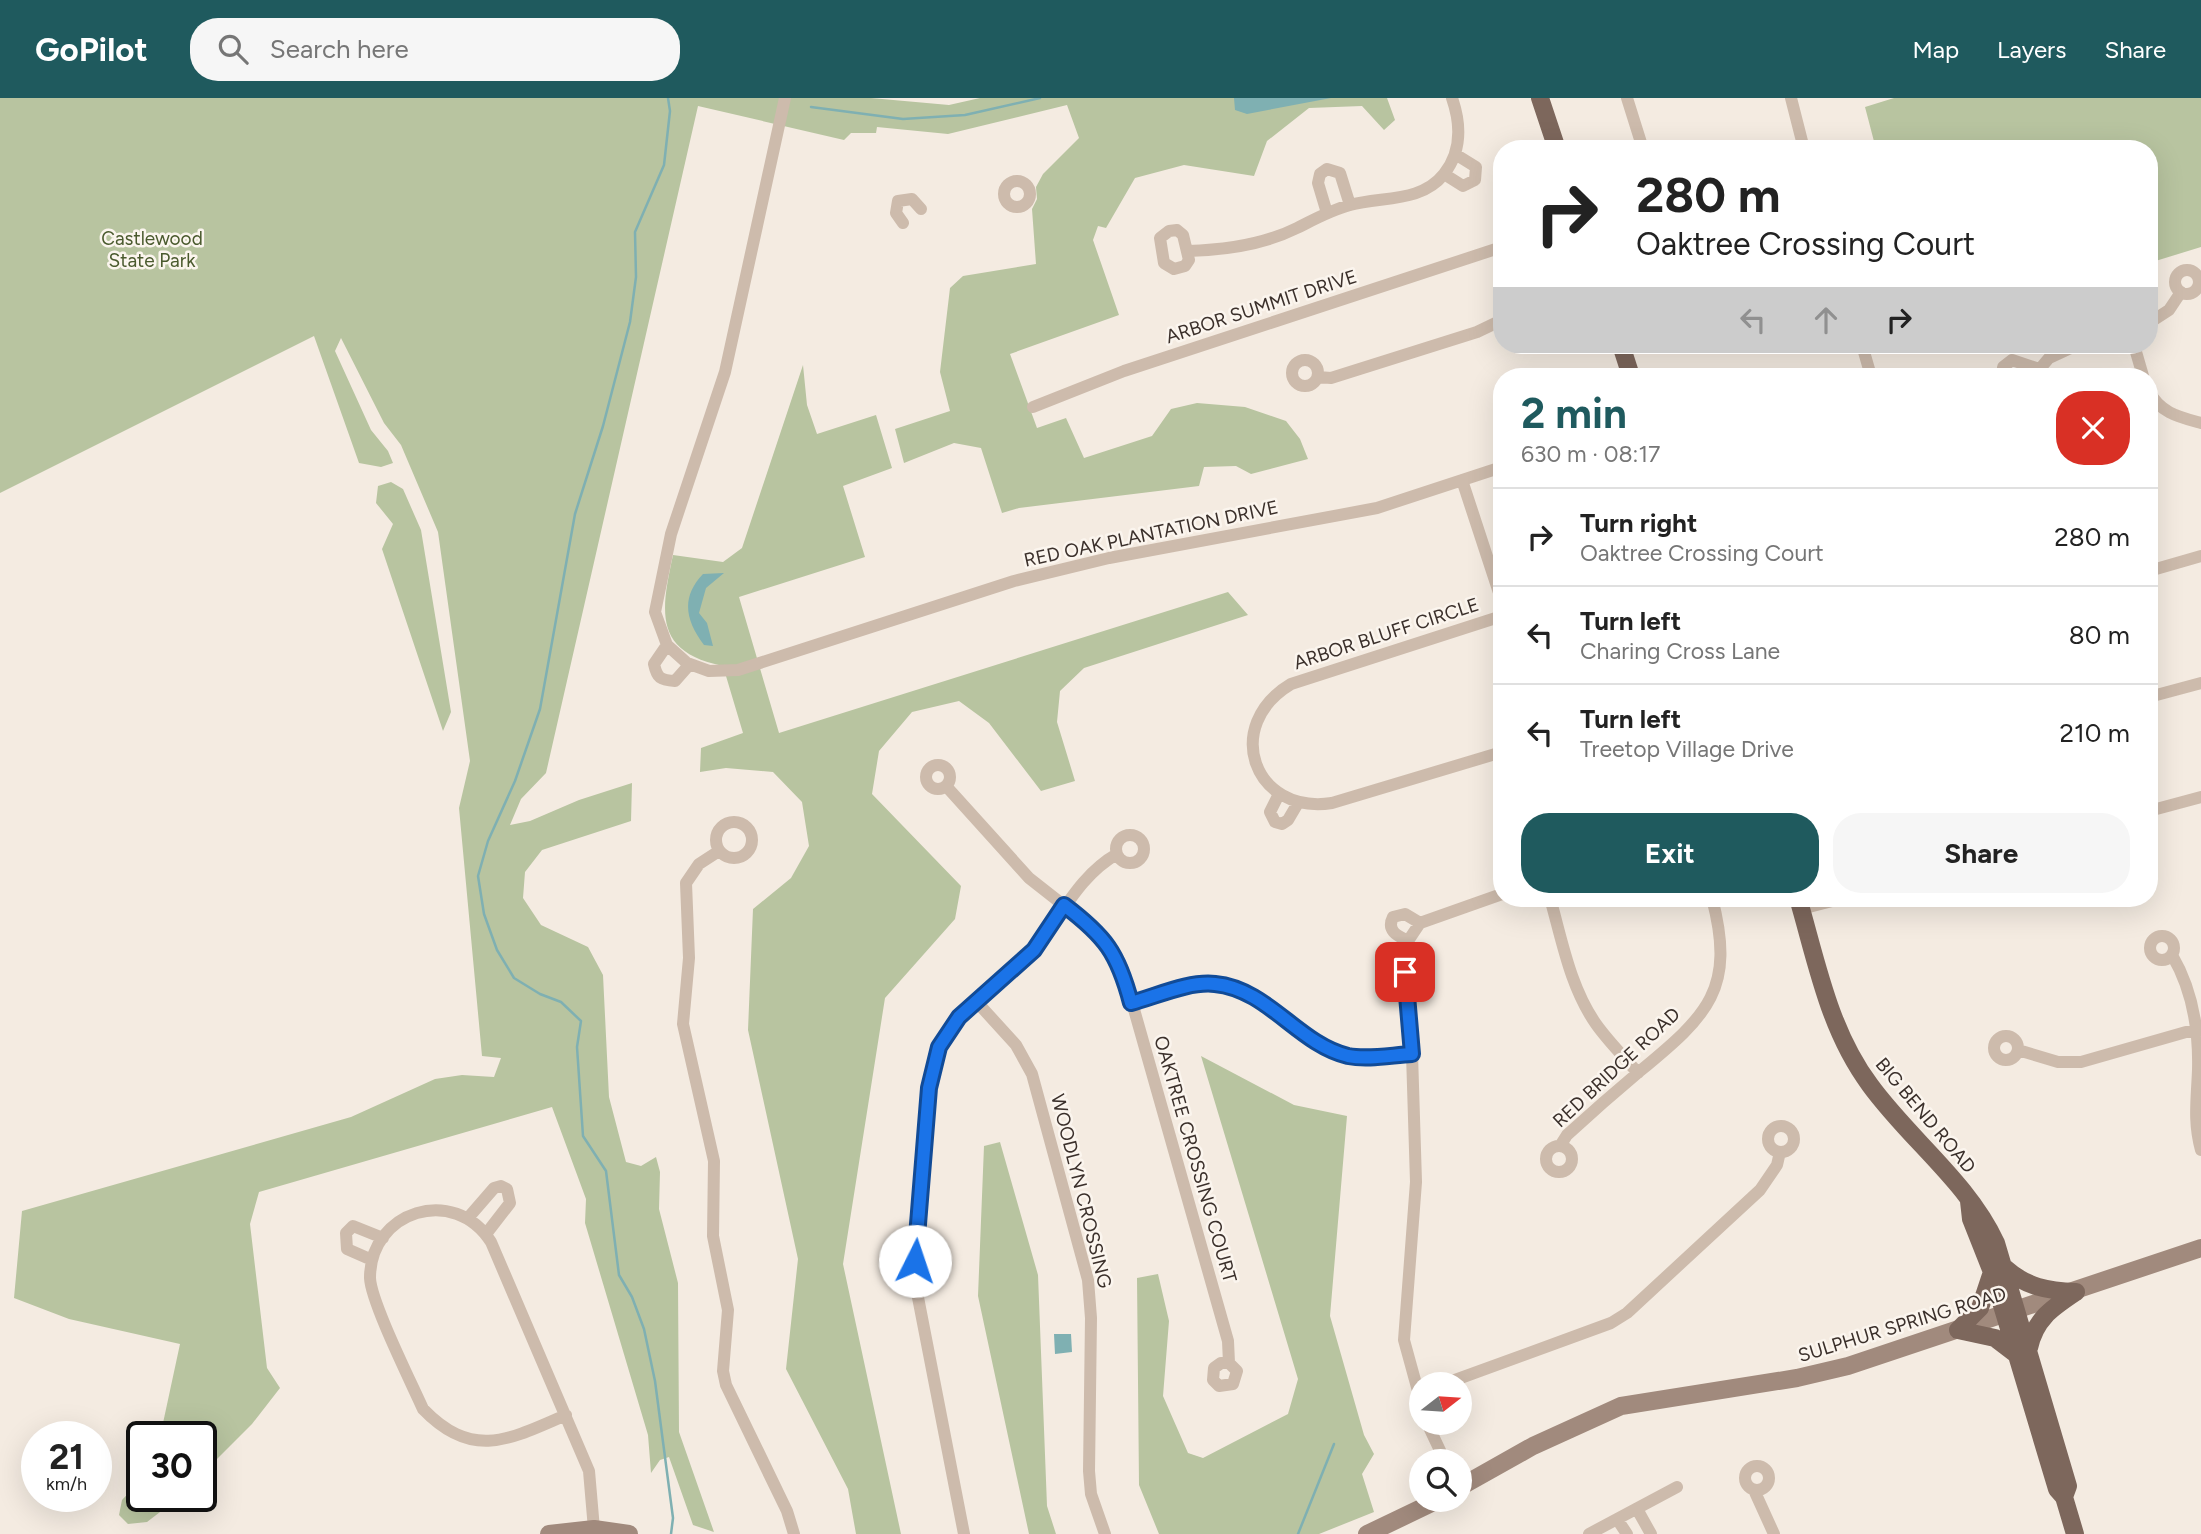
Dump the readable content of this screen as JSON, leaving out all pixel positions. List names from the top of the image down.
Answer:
{
  "streets": {
    "main road": ["BIG BEND ROAD"],
    "street": [
      "ARBOR SUMMIT DRIVE",
      "RED OAK PLANTATION DRIVE",
      "ARBOR BLUFF CIRCLE",
      "RED BRIDGE ROAD",
      "OAKTREE CROSSING COURT",
      "WOODLYN CROSSING",
      "SULPHUR SPRING ROAD"
    ]
  },
  "crossings": [
    ["BIG BEND ROAD", "SULPHUR SPRING ROAD"]
  ],
  "parks": ["Castlewood State Park"],
  "north": "right",
  "page": {
    "header": "GoPilot",
    "search": "Search here",
    "nav": ["Map", "Layers", "Share"],
    "turn": ["280 m", "Oaktree Crossing Court"],
    "heading": ["2 min", "630 m · 08:17"],
    "list": [
      {
        "name": "Turn right",
        "note": "Oaktree Crossing Court",
        "value": "280 m"
      },
      {
        "name": "Turn left",
        "note": "Charing Cross Lane",
        "value": "80 m"
      },
      {
        "name": "Turn left",
        "note": "Treetop Village Drive",
        "value": "210 m"
      }
    ],
    "buttons": ["Exit", "Share"],
    "speed": "21 km/h",
    "limit": "30"
  }
}
